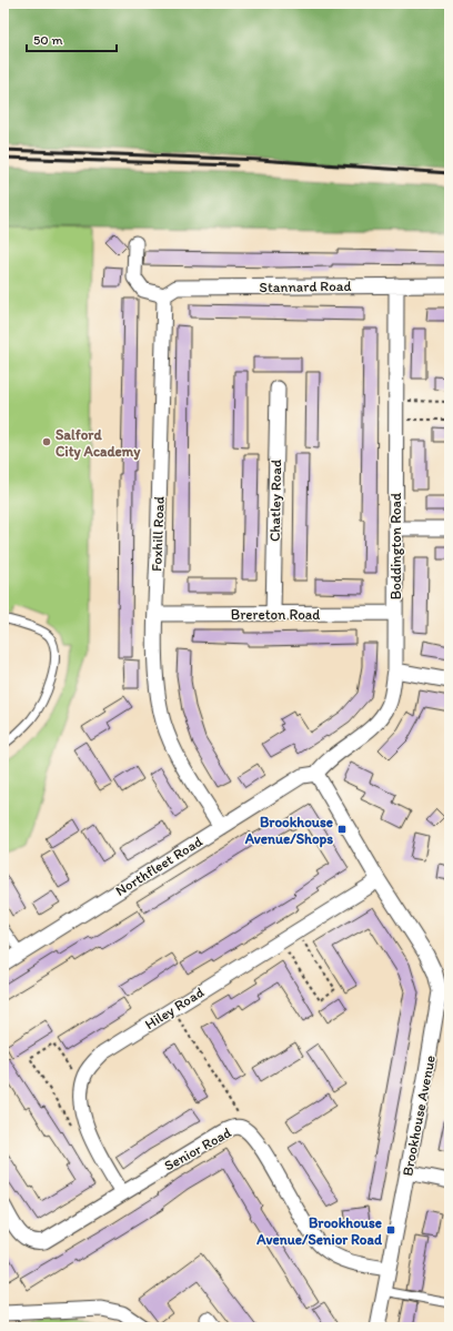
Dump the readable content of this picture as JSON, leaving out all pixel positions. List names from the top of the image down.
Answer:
{
  "streets": {
    "street": [
      "Stannard Road",
      "Chatley Road",
      "Foxhill Road",
      "Boddington Road",
      "Brereton Road",
      "Northfleet Road",
      "Hiley Road",
      "Brookhouse Avenue",
      "Senior Road"
    ]
  },
  "crossings": [
    ["Stannard Road", "Foxhill Road"],
    ["Stannard Road", "Boddington Road"],
    ["Chatley Road", "Brereton Road"],
    ["Foxhill Road", "Brereton Road"],
    ["Foxhill Road", "Northfleet Road"],
    ["Boddington Road", "Brereton Road"],
    ["Boddington Road", "Northfleet Road"],
    ["Boddington Road", "Brookhouse Avenue"],
    ["Northfleet Road", "Brookhouse Avenue"],
    ["Hiley Road", "Brookhouse Avenue"],
    ["Hiley Road", "Senior Road"],
    ["Brookhouse Avenue", "Senior Road"]
  ],
  "places": {
    "other": ["Salford City Academy"],
    "transit": ["Brookhouse Avenue/Shops", "Brookhouse Avenue/Senior Road"]
  },
  "scale_bar": "50 m"
}
